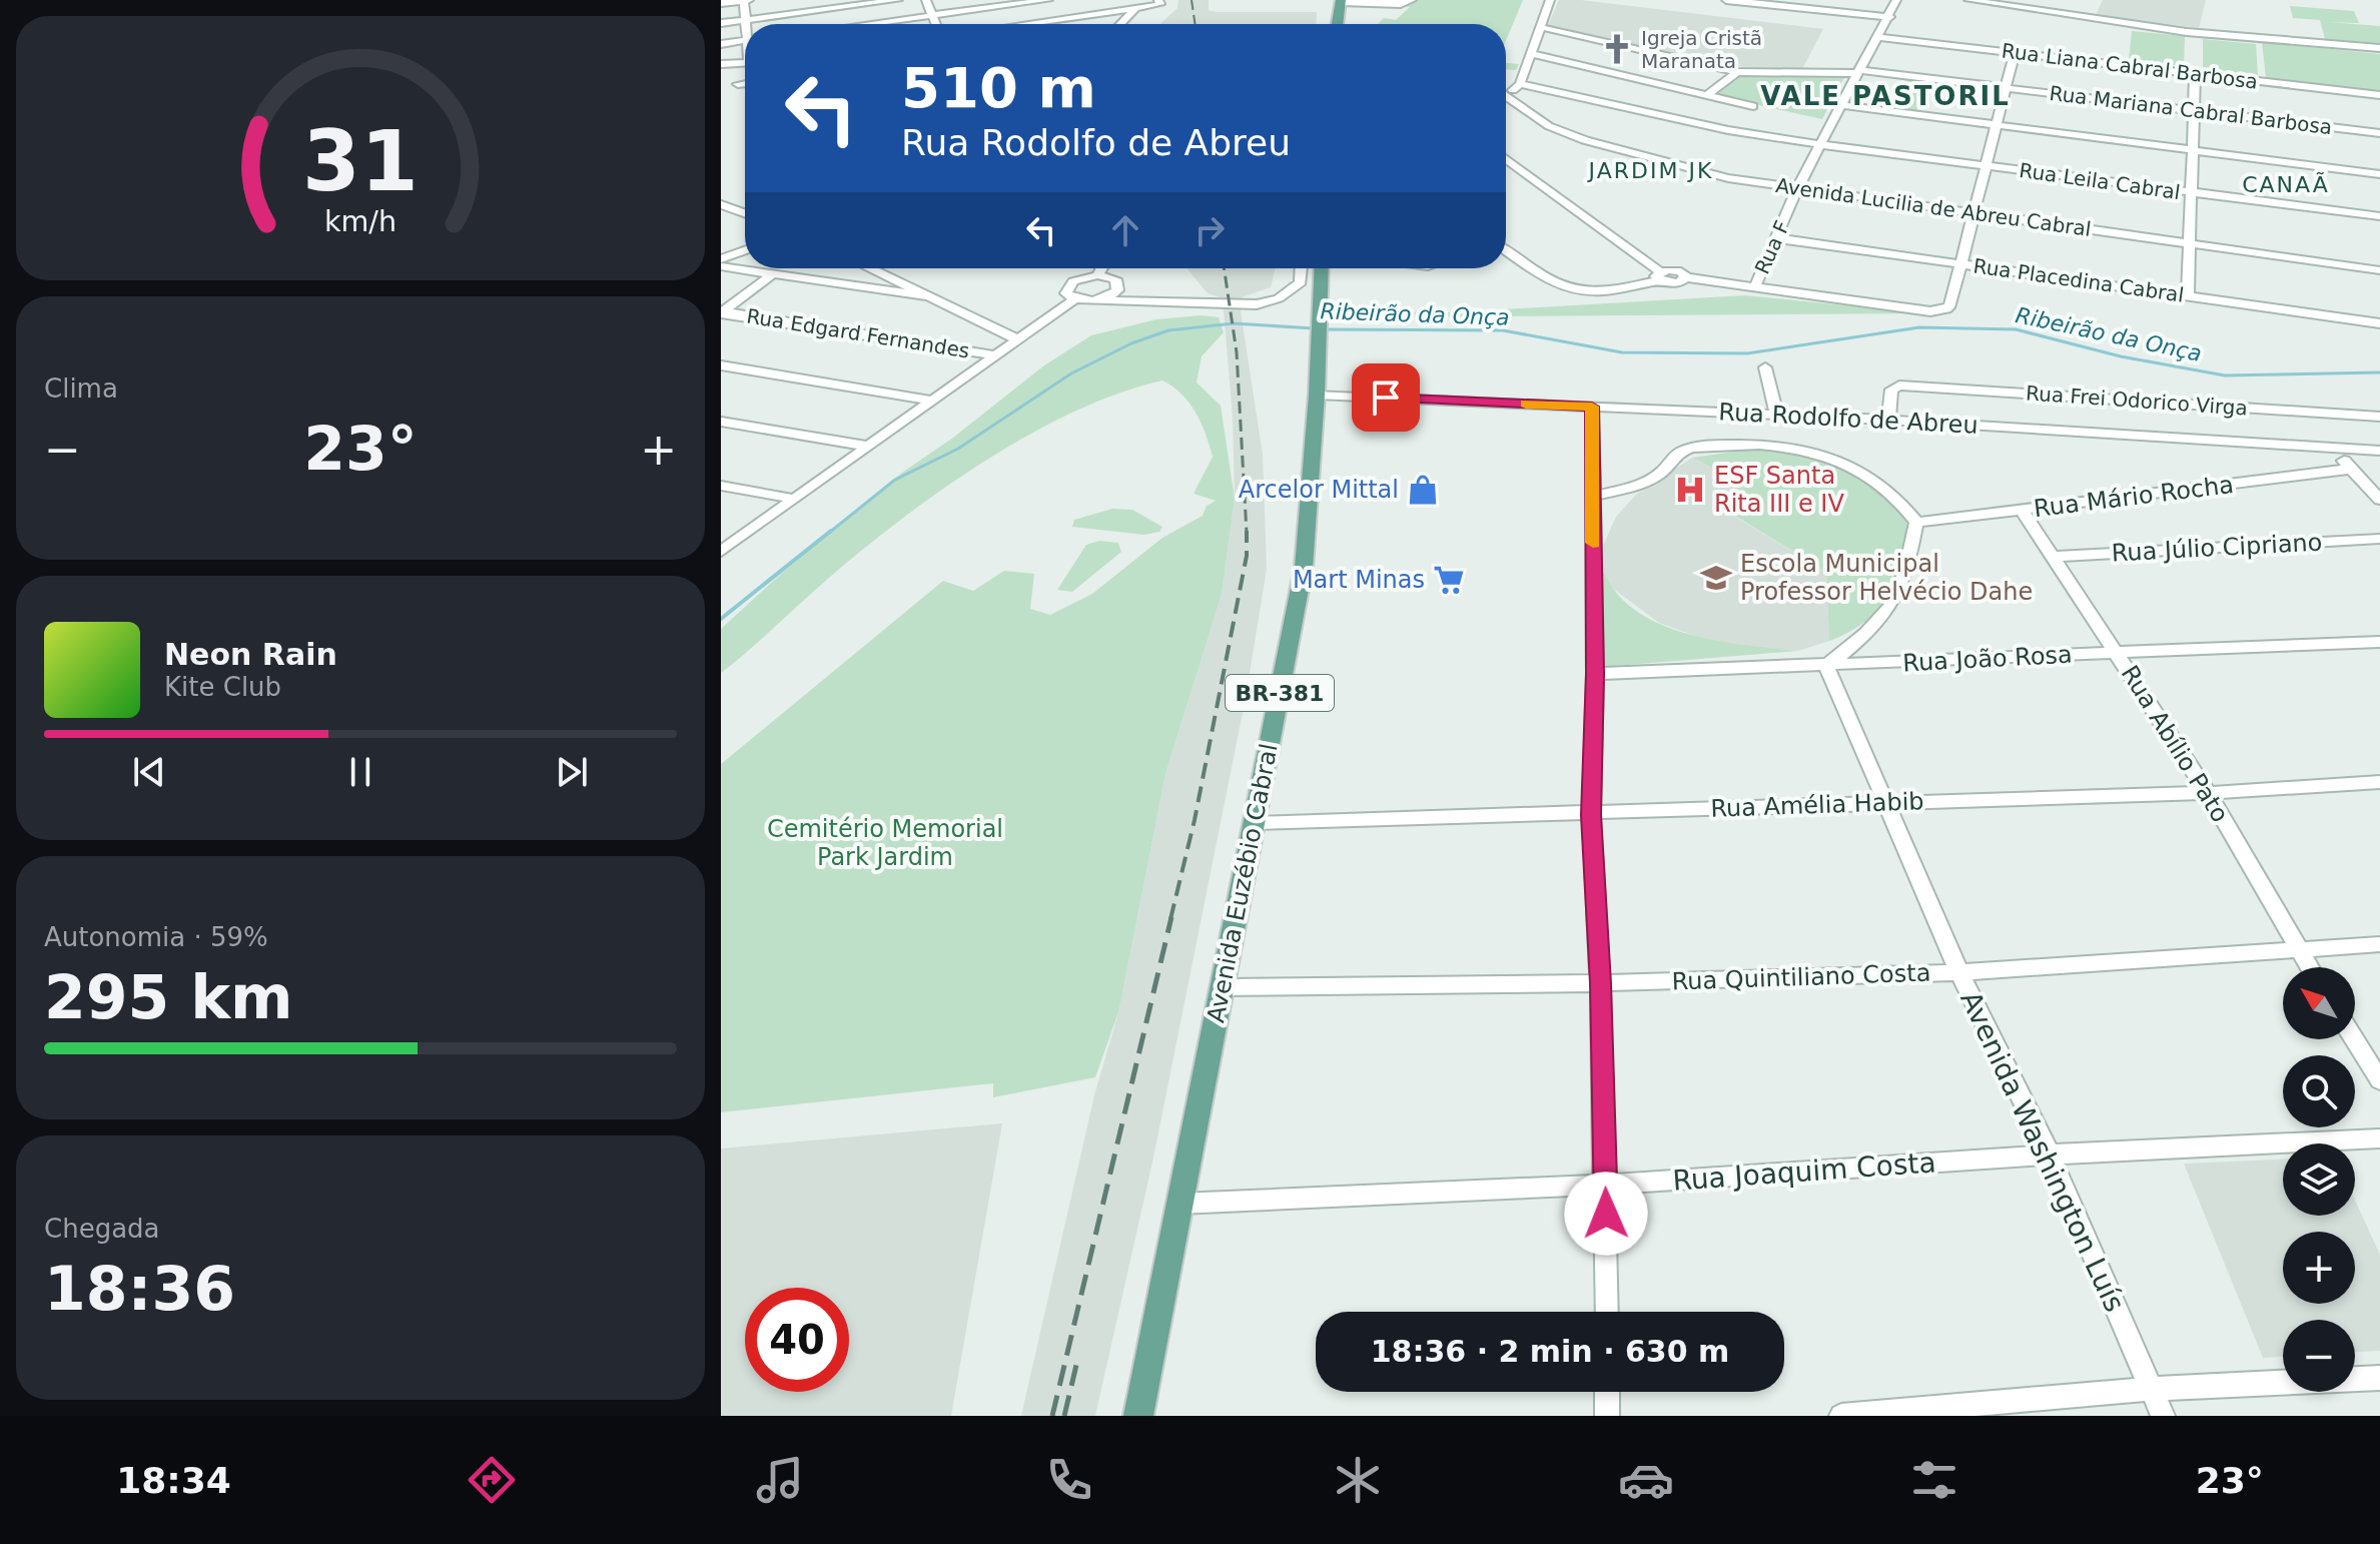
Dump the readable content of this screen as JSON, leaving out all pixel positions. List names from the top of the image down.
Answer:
{
  "streets": {
    "main road": ["BR-381", "Avenida Euzébio Cabral"],
    "street": [
      "Rua Liana Cabral Barbosa",
      "Rua Mariana Cabral Barbosa",
      "Rua Leila Cabral",
      "Avenida Lucilia de Abreu Cabral",
      "Rua F",
      "Rua Placedina Cabral",
      "Rua Edgard Fernandes",
      "Rua Frei Odorico Virga",
      "Rua Rodolfo de Abreu",
      "Rua Mário Rocha",
      "Rua Júlio Cipriano",
      "Rua João Rosa",
      "Rua Abílio Pato",
      "Rua Amélia Habib",
      "Rua Quintiliano Costa",
      "Avenida Washington Luís",
      "Rua Joaquim Costa"
    ]
  },
  "crossings": [
    ["Rua Liana Cabral Barbosa", "Rua F"],
    ["Rua Mariana Cabral Barbosa", "Rua F"],
    ["Rua Leila Cabral", "Rua F"],
    ["Avenida Lucilia de Abreu Cabral", "Rua F"],
    ["Rua F", "Rua Placedina Cabral"],
    ["Rua Frei Odorico Virga", "Rua Rodolfo de Abreu"],
    ["Rua Rodolfo de Abreu", "Avenida Euzébio Cabral"],
    ["Rua Mário Rocha", "Rua Abílio Pato"],
    ["Rua Júlio Cipriano", "Rua Abílio Pato"],
    ["Rua João Rosa", "Rua Abílio Pato"],
    ["Rua João Rosa", "Avenida Washington Luís"],
    ["Rua Abílio Pato", "Rua Amélia Habib"],
    ["Rua Abílio Pato", "Rua Quintiliano Costa"],
    ["Rua Amélia Habib", "Avenida Euzébio Cabral"],
    ["Rua Amélia Habib", "Avenida Washington Luís"],
    ["Avenida Euzébio Cabral", "Rua Quintiliano Costa"],
    ["Avenida Euzébio Cabral", "Rua Joaquim Costa"],
    ["Rua Quintiliano Costa", "Avenida Washington Luís"],
    ["Avenida Washington Luís", "Rua Joaquim Costa"]
  ],
  "districts": ["VALE PASTORIL", "JARDIM JK", "CANAÃ"],
  "water": ["Ribeirão da Onça"],
  "parks": ["Cemitério Memorial Park Jardim"],
  "places": {
    "church": ["Igreja Cristã Maranata"],
    "shop": ["Arcelor Mittal"],
    "hospital": ["ESF Santa Rita III e IV"],
    "school or university": ["Escola Municipal Professor Helvécio Dahe"],
    "supermarket": ["Mart Minas"]
  },
  "north": "top left",
  "page": {
    "turn": ["510 m", "Rua Rodolfo de Abreu"],
    "tile": [
      "Clima",
      ["Autonomia · 59%", "295 km"],
      ["Chegada", "18:36"]
    ],
    "heat": ["−", "23°", "+"],
    "song": ["Neon Rain", "Kite Club"],
    "map_buttons": ["+", "−"],
    "limit": "40",
    "trip": "18:36 · 2 min · 630 m",
    "tabs": ["18:34", "23°"],
    "gauge": ["31", "km/h"]
  }
}
